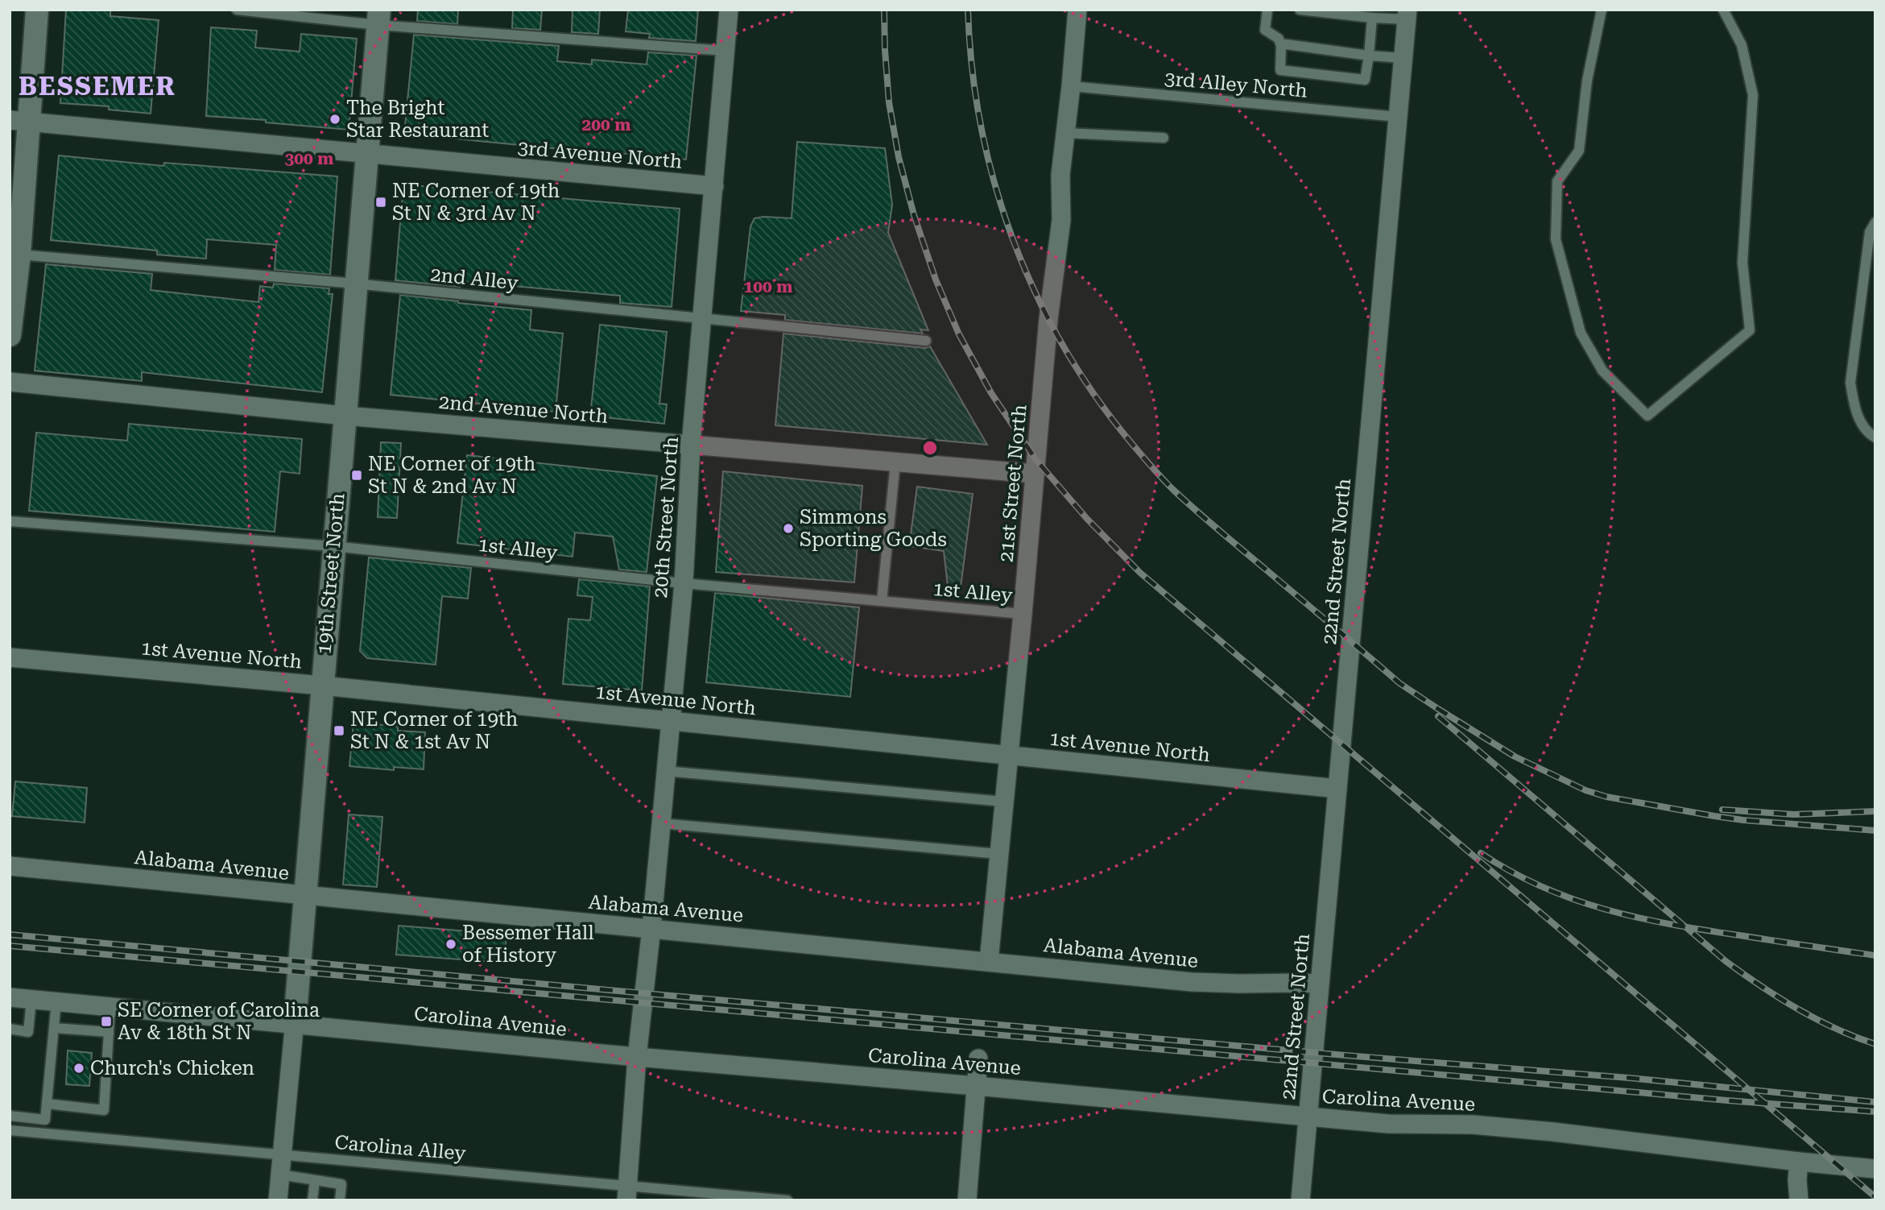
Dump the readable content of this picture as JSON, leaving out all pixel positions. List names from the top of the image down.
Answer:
{
  "streets": {
    "street": [
      "3rd Avenue North",
      "2nd Avenue North",
      "21st Street North",
      "20th Street North",
      "22nd Street North",
      "19th Street North",
      "1st Avenue North",
      "Alabama Avenue",
      "Carolina Avenue"
    ],
    "lane": [
      "3rd Alley North",
      "2nd Alley",
      "1st Alley",
      "Carolina Alley"
    ]
  },
  "crossings": [
    ["3rd Alley North", "21st Street North"],
    ["3rd Alley North", "22nd Street North"],
    ["3rd Avenue North", "20th Street North"],
    ["3rd Avenue North", "19th Street North"],
    ["2nd Alley", "20th Street North"],
    ["2nd Alley", "19th Street North"],
    ["2nd Avenue North", "21st Street North"],
    ["2nd Avenue North", "20th Street North"],
    ["2nd Avenue North", "19th Street North"],
    ["21st Street North", "1st Alley"],
    ["21st Street North", "1st Avenue North"],
    ["21st Street North", "Alabama Avenue"],
    ["20th Street North", "1st Alley"],
    ["20th Street North", "1st Avenue North"],
    ["20th Street North", "Alabama Avenue"],
    ["20th Street North", "Carolina Avenue"],
    ["20th Street North", "Carolina Alley"],
    ["1st Alley", "19th Street North"],
    ["22nd Street North", "1st Avenue North"],
    ["22nd Street North", "Alabama Avenue"],
    ["22nd Street North", "Carolina Avenue"],
    ["19th Street North", "1st Avenue North"],
    ["19th Street North", "Alabama Avenue"],
    ["19th Street North", "Carolina Avenue"]
  ],
  "districts": ["BESSEMER"],
  "places": {
    "other": [
      "The Bright Star Restaurant",
      "Simmons Sporting Goods",
      "Bessemer Hall of History",
      "Church's Chicken"
    ],
    "transit": [
      "NE Corner of 19th St N & 3rd Av N",
      "NE Corner of 19th St N & 2nd Av N",
      "NE Corner of 19th St N & 1st Av N",
      "SE Corner of Carolina Av & 18th St N"
    ]
  },
  "rings": ["200 m", "300 m", "100 m"]
}
